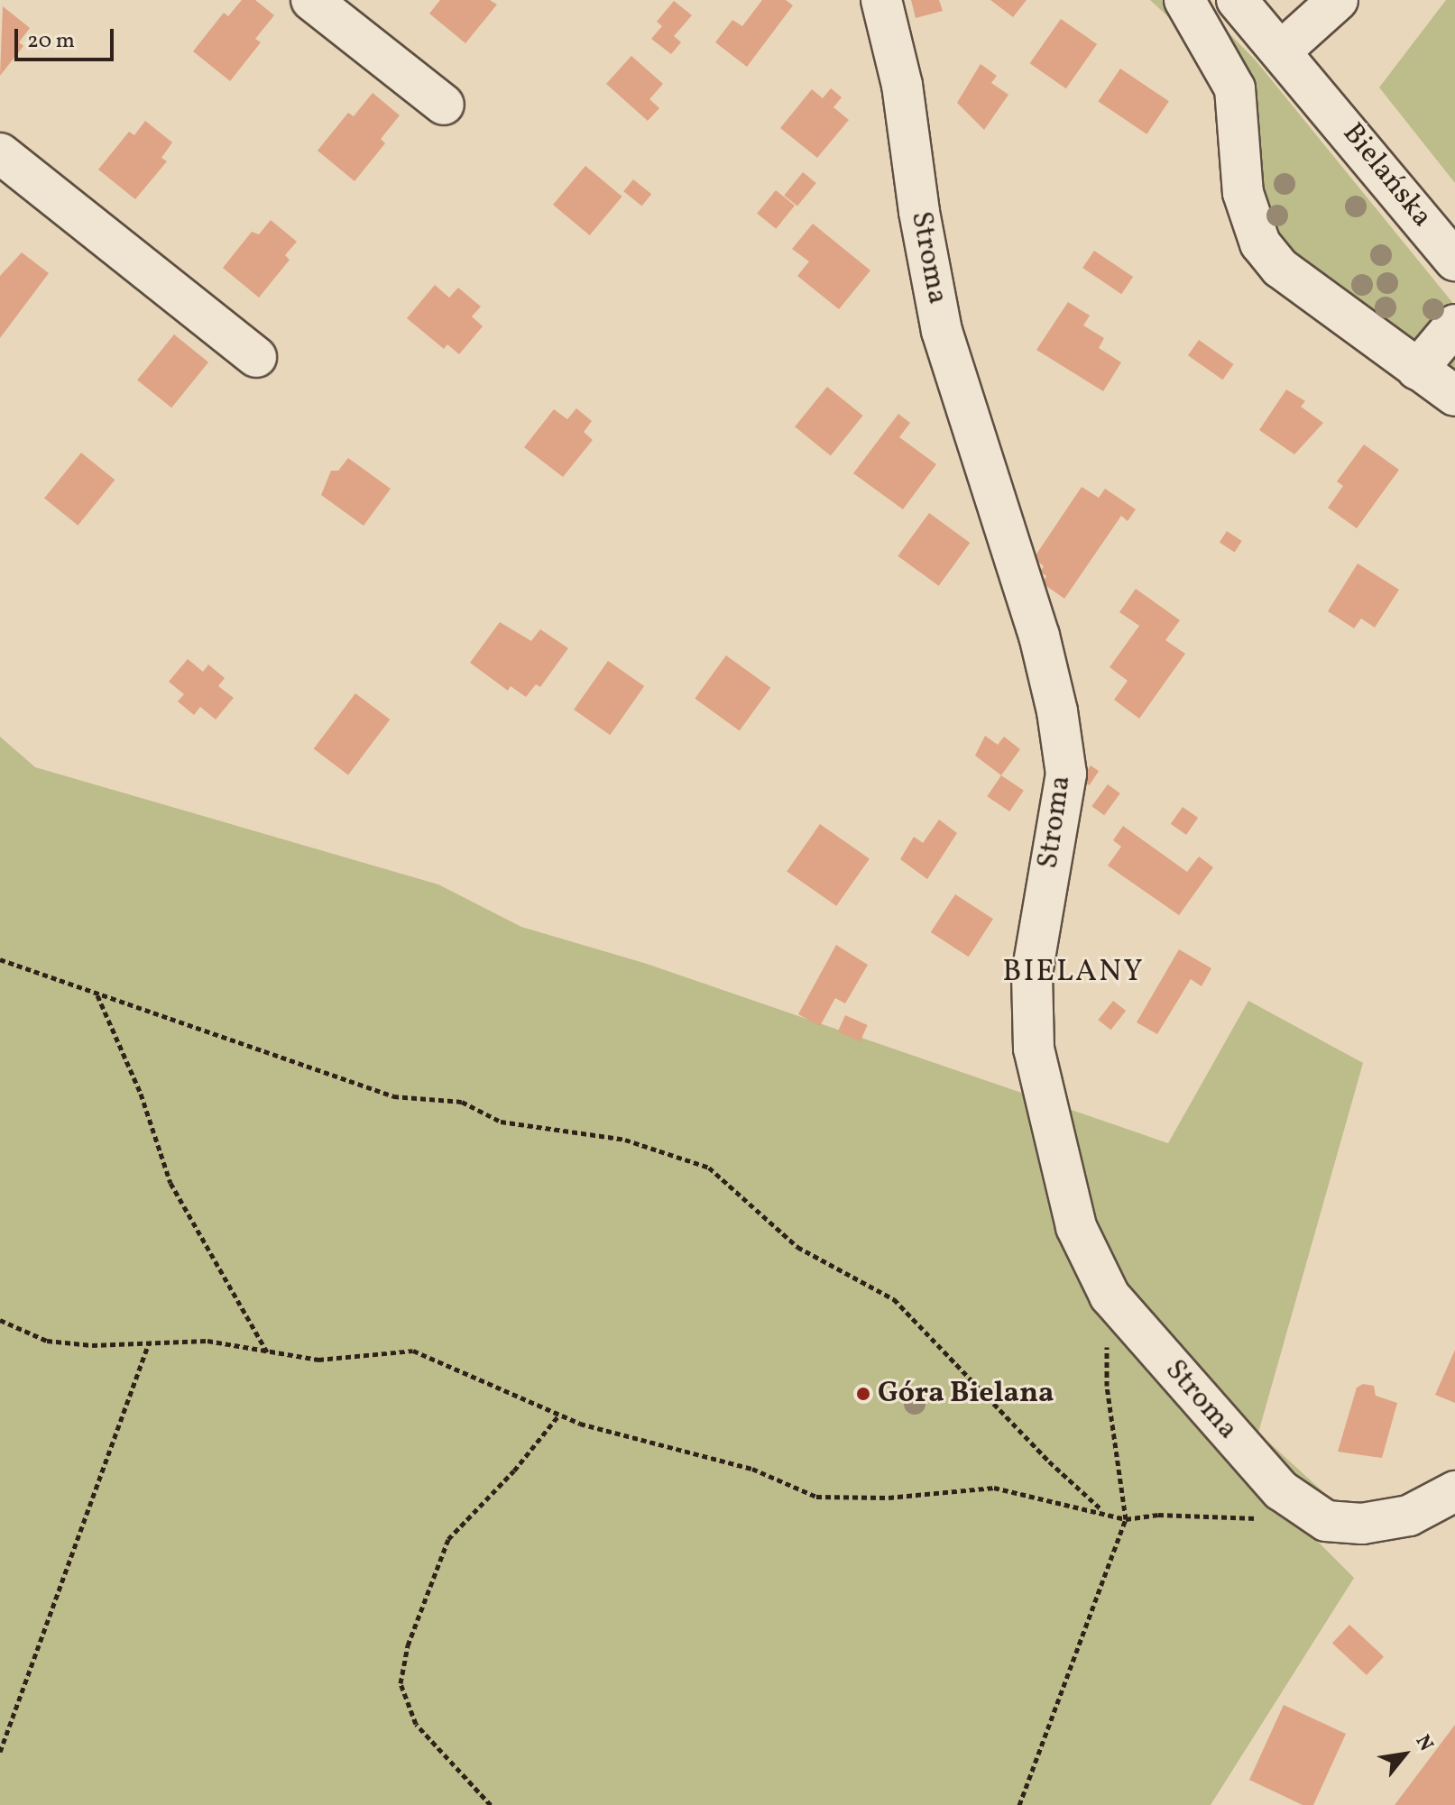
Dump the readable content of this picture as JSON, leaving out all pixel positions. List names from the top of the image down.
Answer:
{
  "streets": {
    "street": ["Bielańska", "Stroma"]
  },
  "districts": ["BIELANY"],
  "places": ["Góra Bielana"],
  "scale_bar": "20 m",
  "north": "top right"
}
